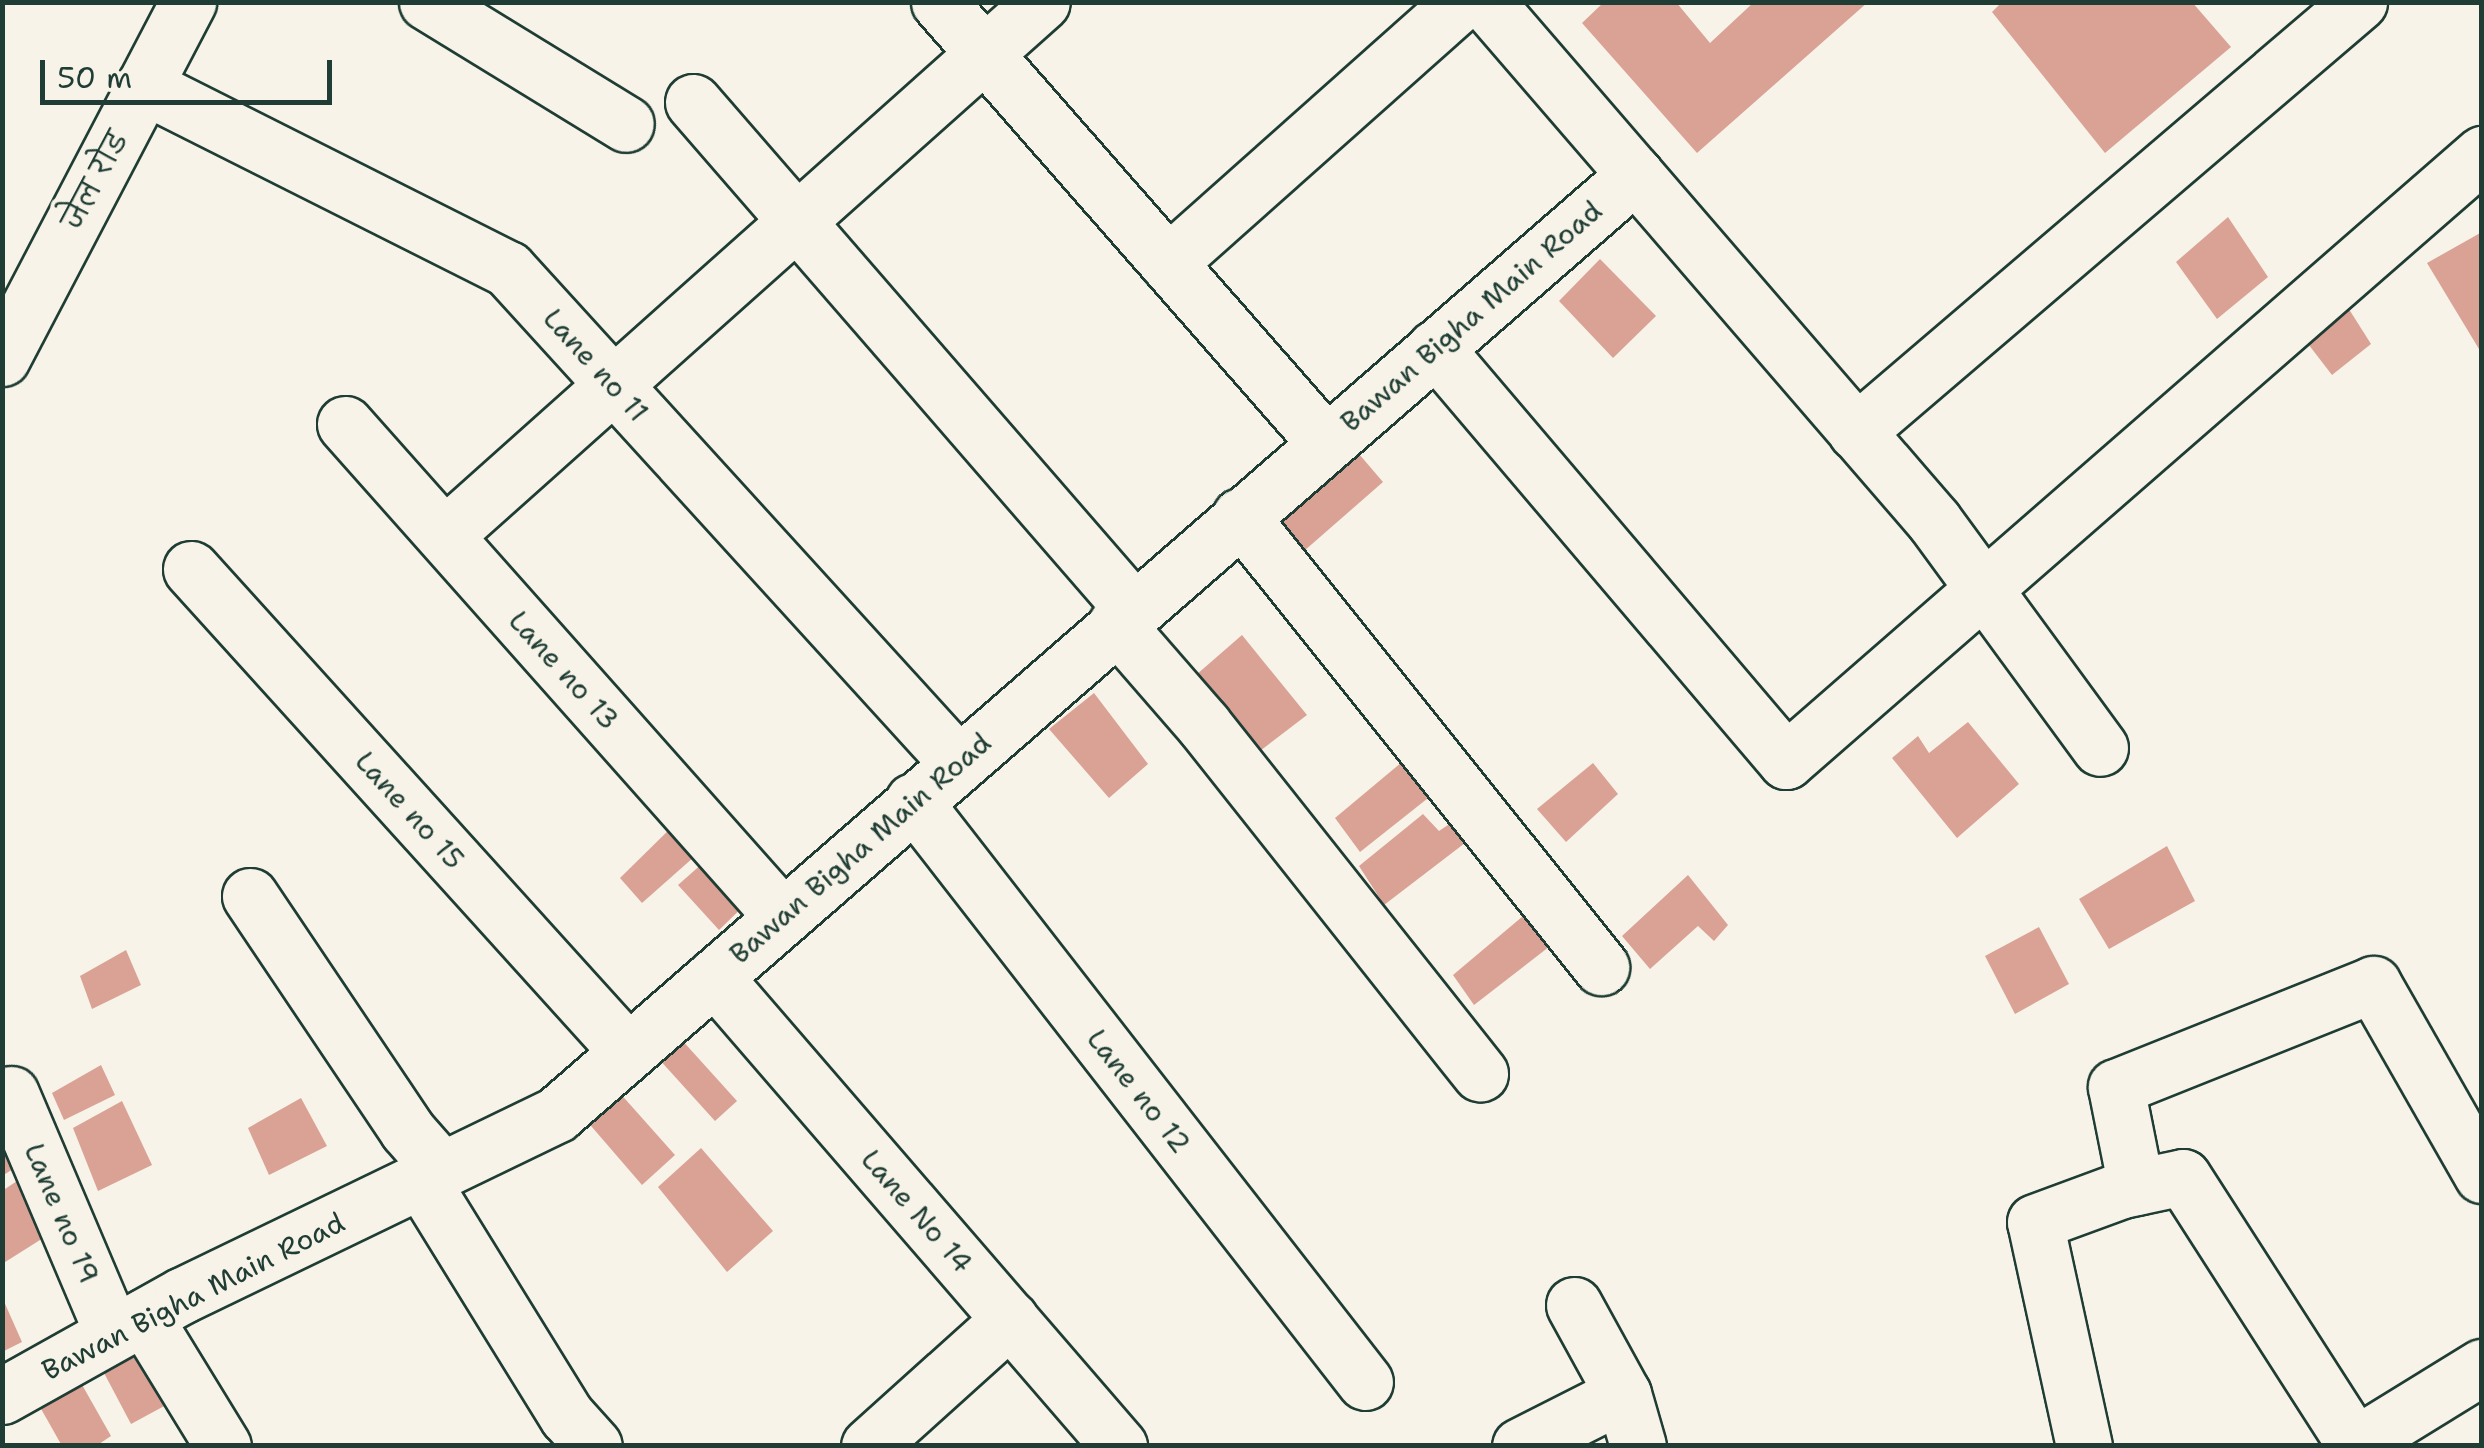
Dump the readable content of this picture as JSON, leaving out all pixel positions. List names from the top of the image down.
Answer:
{
  "streets": {
    "street": [
      "जेल रोड",
      "Bawan Bigha Main Road",
      "Lane no 11",
      "Lane no 13",
      "Lane no 15",
      "Lane no 12",
      "Lane No 14",
      "Lane no 19"
    ]
  },
  "crossings": [
    ["जेल रोड", "Lane no 11"],
    ["Bawan Bigha Main Road", "Lane no 11"],
    ["Bawan Bigha Main Road", "Lane no 13"],
    ["Bawan Bigha Main Road", "Lane no 15"],
    ["Bawan Bigha Main Road", "Lane no 12"],
    ["Bawan Bigha Main Road", "Lane No 14"],
    ["Bawan Bigha Main Road", "Lane no 19"]
  ],
  "scale_bar": "50 m"
}
